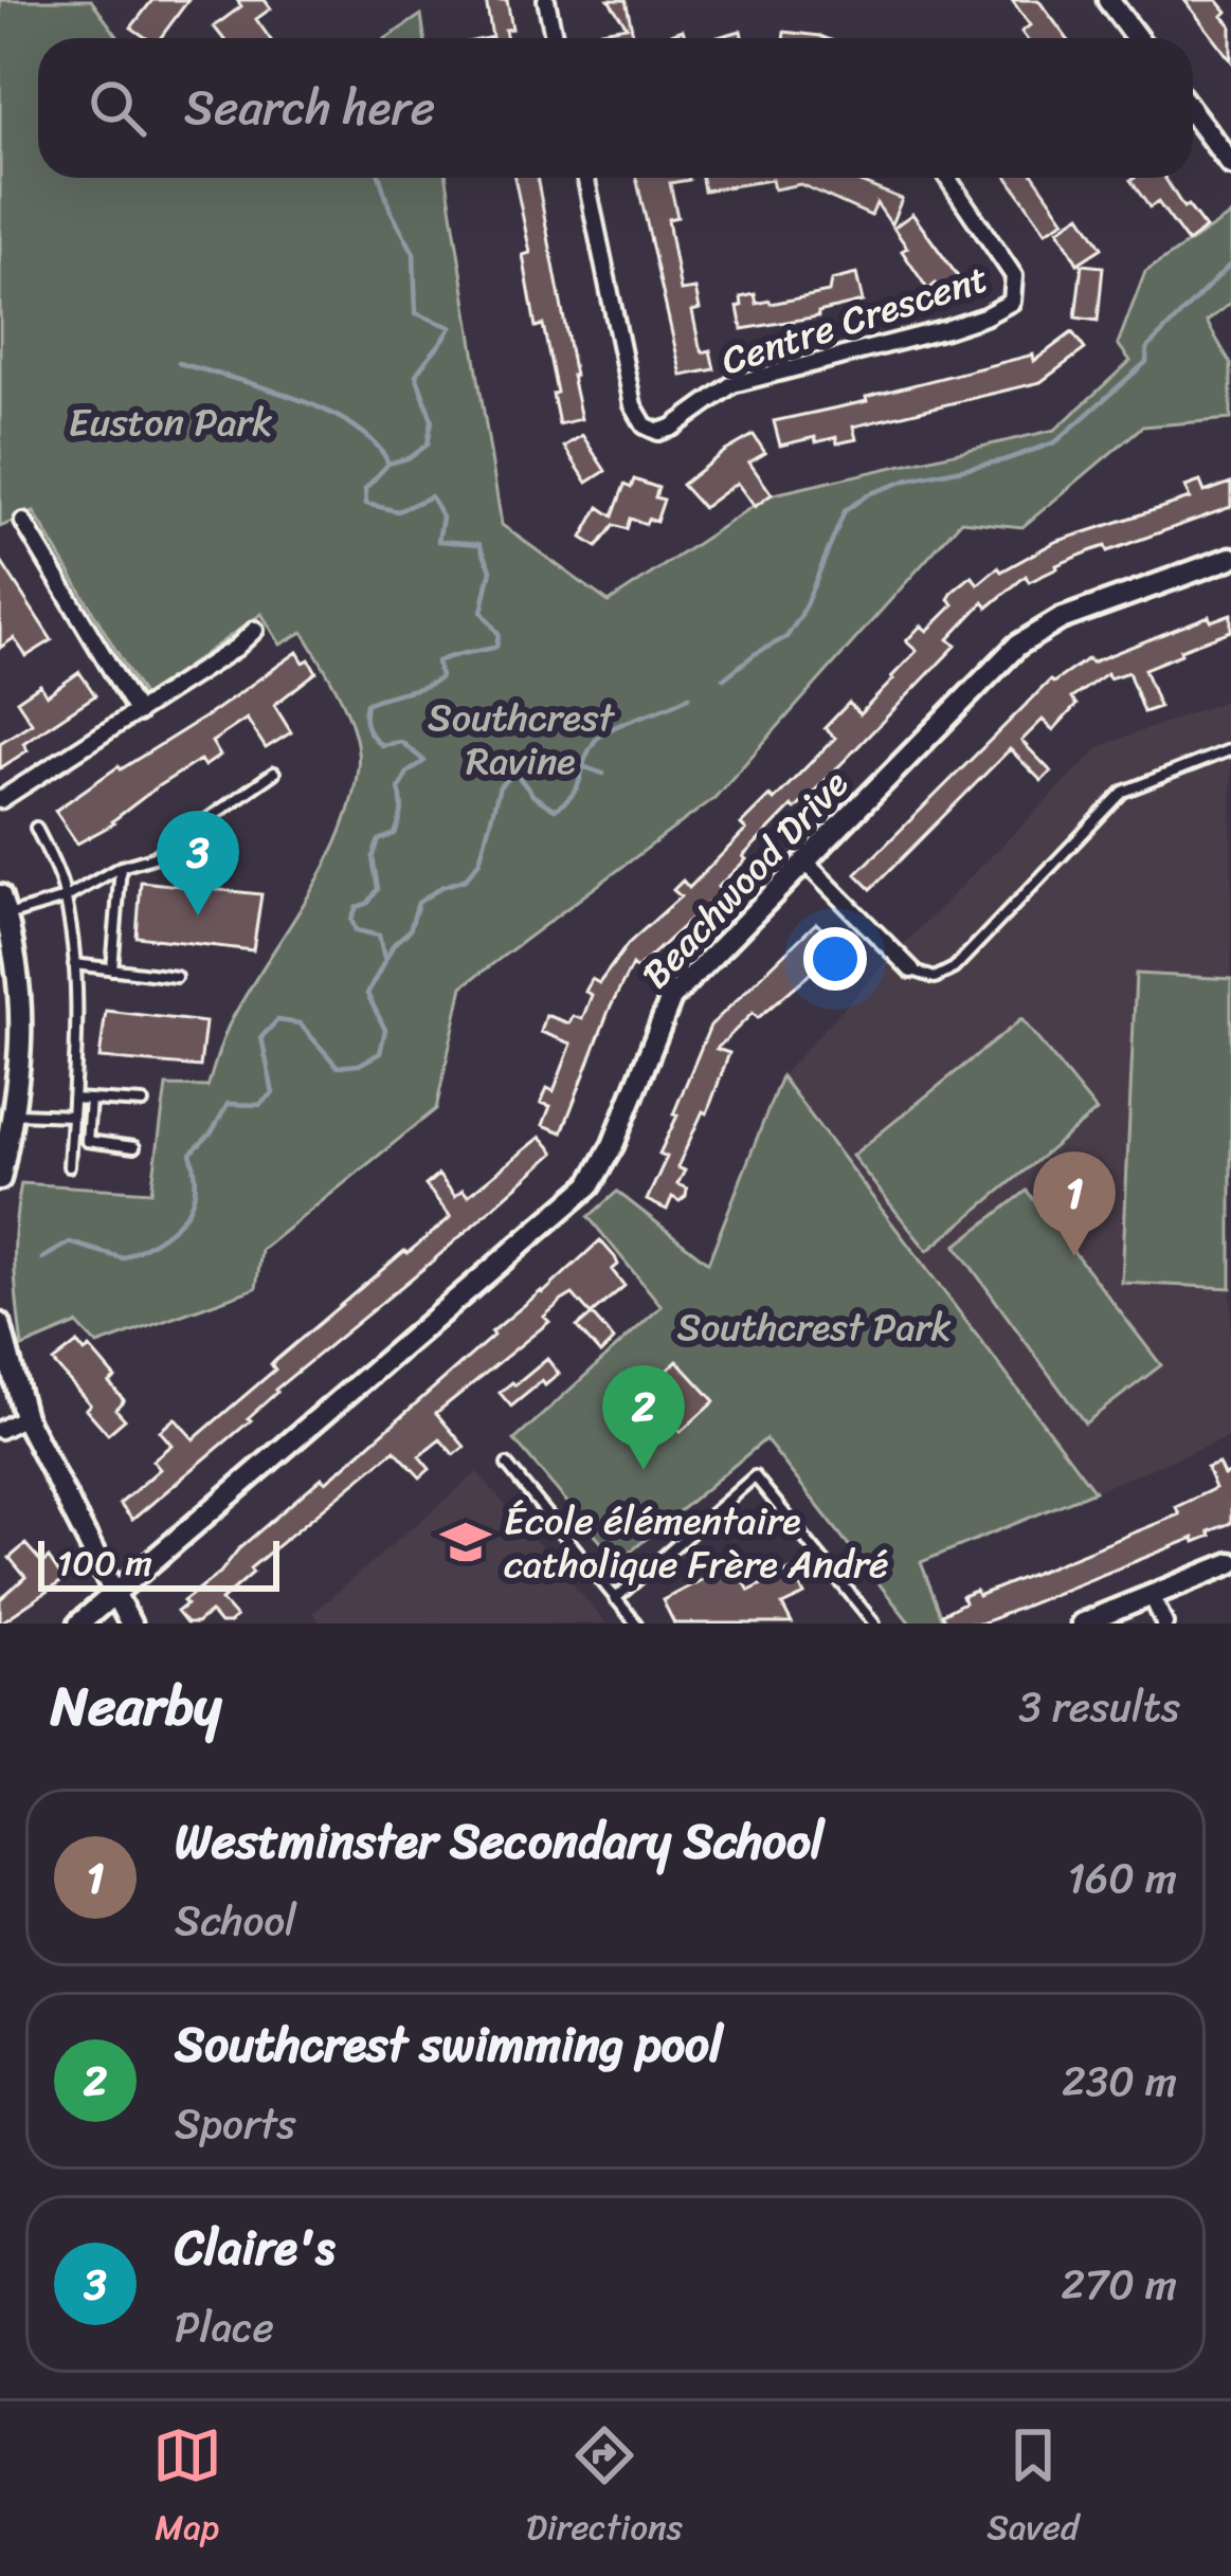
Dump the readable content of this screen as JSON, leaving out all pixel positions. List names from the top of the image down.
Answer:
{
  "streets": {
    "street": ["Centre Crescent", "Beachwood Drive"]
  },
  "parks": ["Euston Park", "Southcrest Ravine", "Southcrest Park"],
  "places": {
    "school or university": ["École élémentaire catholique Frère André"]
  },
  "scale_bar": "100 m",
  "page": {
    "search": "Search here",
    "pins": ["3", "1", "2"],
    "scale": "100 m",
    "heading": ["Nearby", "3 results"],
    "list": [
      {
        "mark": "1",
        "name": "Westminster Secondary School",
        "note": "School",
        "value": "160 m"
      },
      {
        "mark": "2",
        "name": "Southcrest swimming pool",
        "note": "Sports",
        "value": "230 m"
      },
      {
        "mark": "3",
        "name": "Claire's",
        "note": "Place",
        "value": "270 m"
      }
    ],
    "nav": ["Map", "Directions", "Saved"]
  }
}
